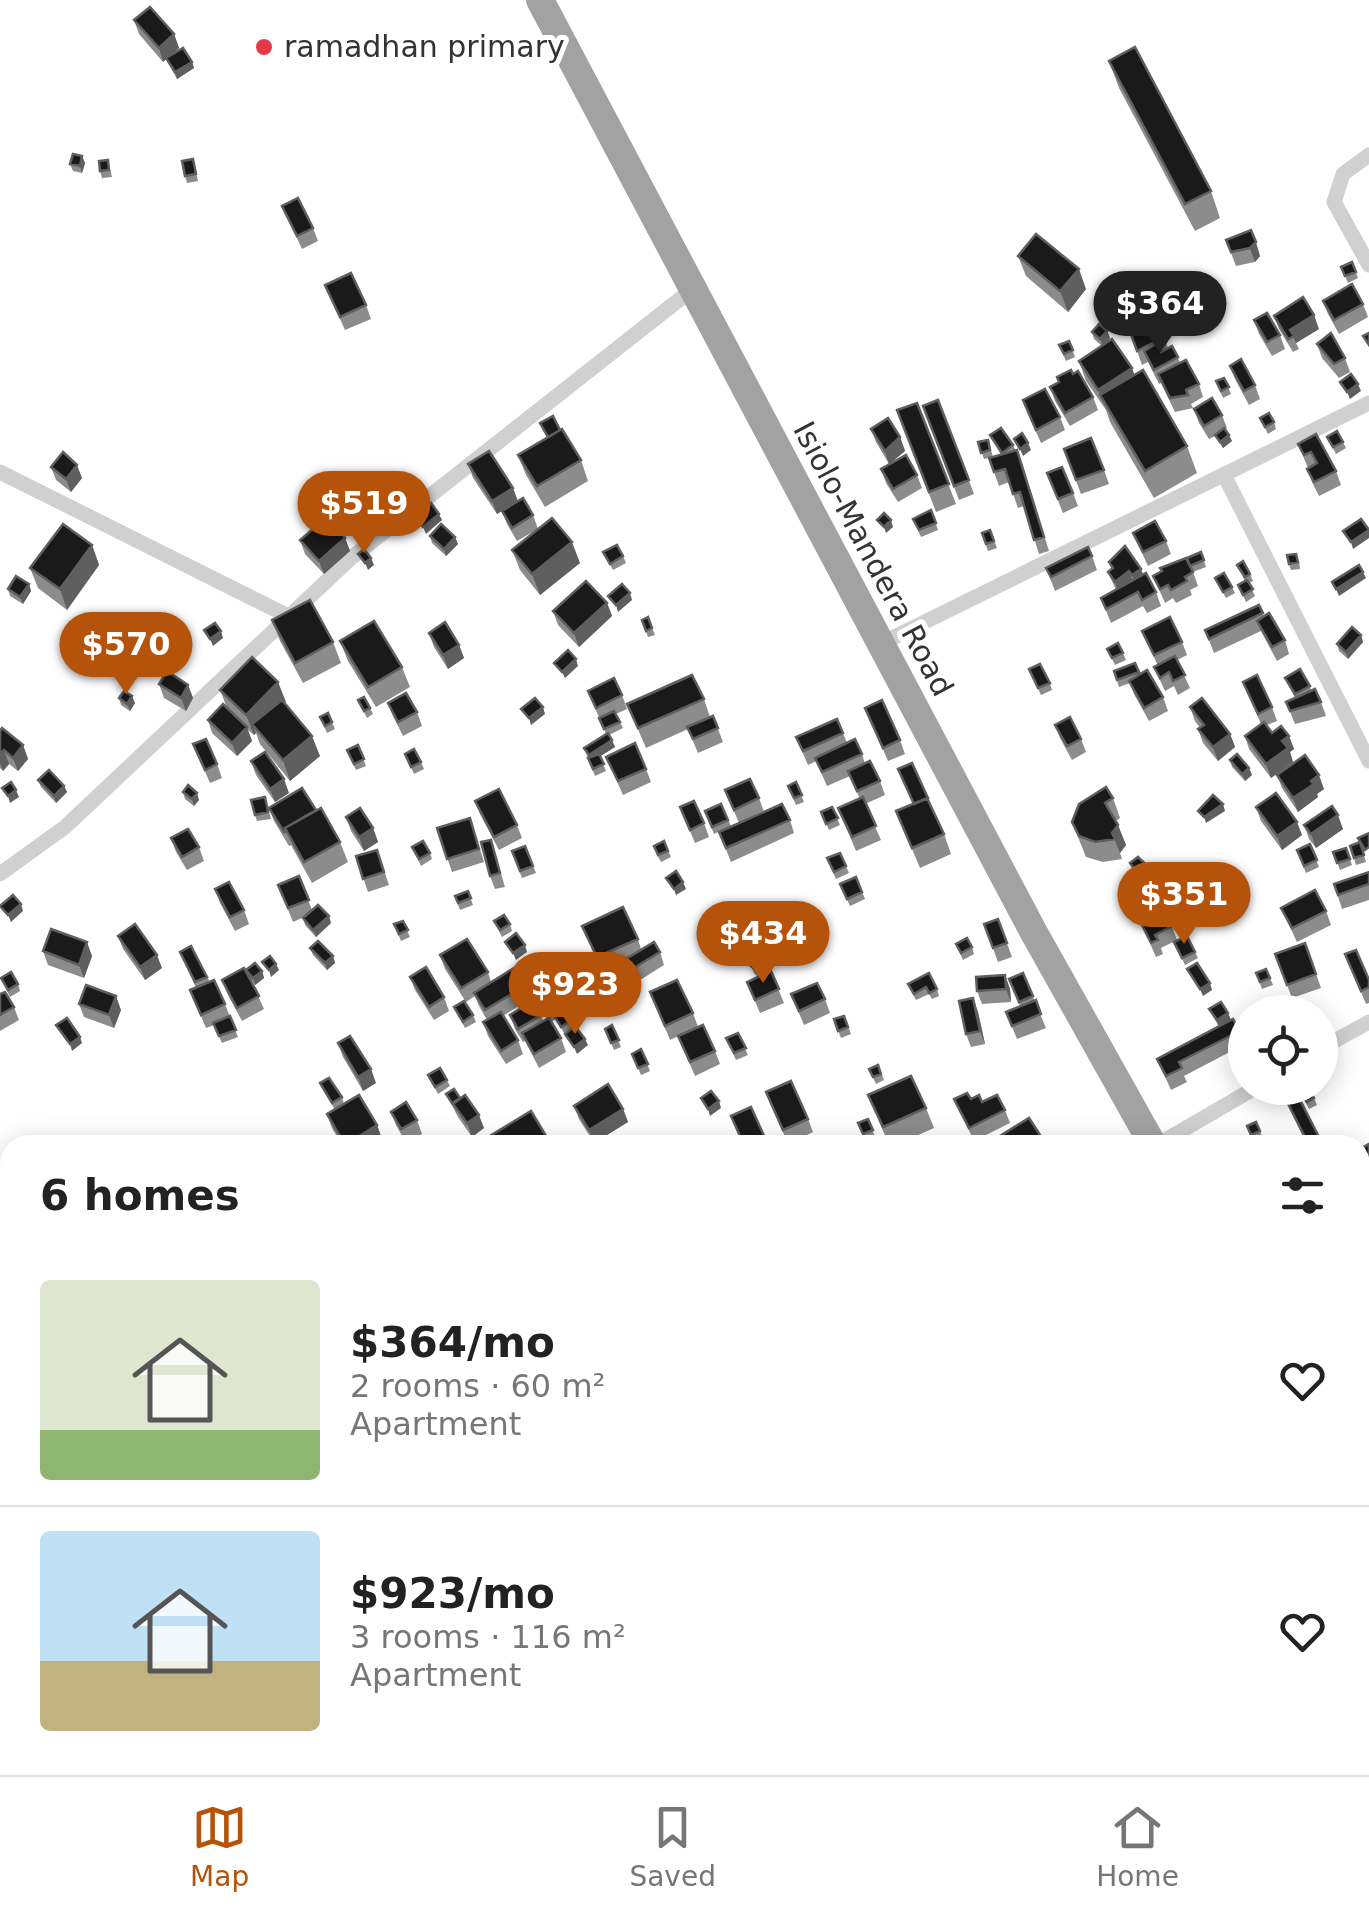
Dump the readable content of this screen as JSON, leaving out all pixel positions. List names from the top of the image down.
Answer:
{
  "streets": {
    "highway": ["Isiolo-Mandera Road"]
  },
  "places": ["ramadhan primary"],
  "page": {
    "price": [
      "$364",
      "$519",
      "$570",
      "$351",
      "$434",
      "$923"
    ],
    "heading": "6 homes",
    "list": [
      {
        "name": "$364/mo",
        "note": "2 rooms · 60 m² · Apartment"
      },
      {
        "name": "$923/mo",
        "note": "3 rooms · 116 m² · Apartment"
      }
    ],
    "tabs": ["Map", "Saved", "Home"]
  }
}
